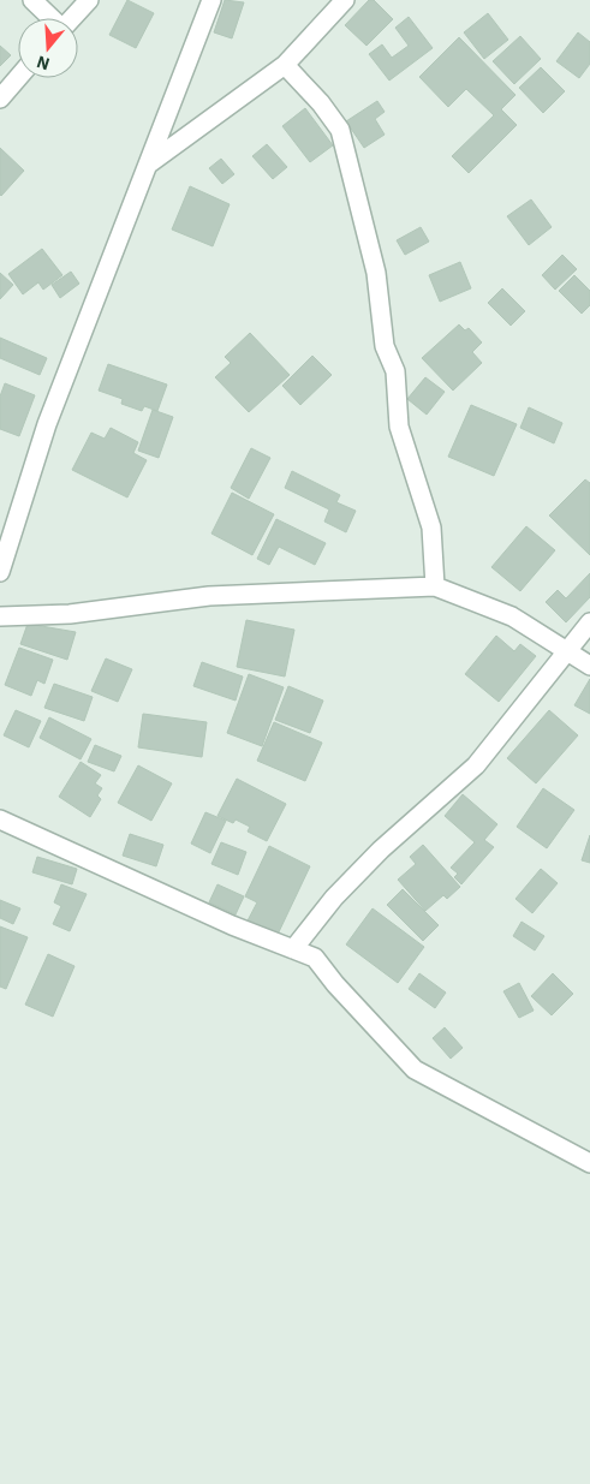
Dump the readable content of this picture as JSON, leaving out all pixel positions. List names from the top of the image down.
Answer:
{
  "north": "bottom"
}
